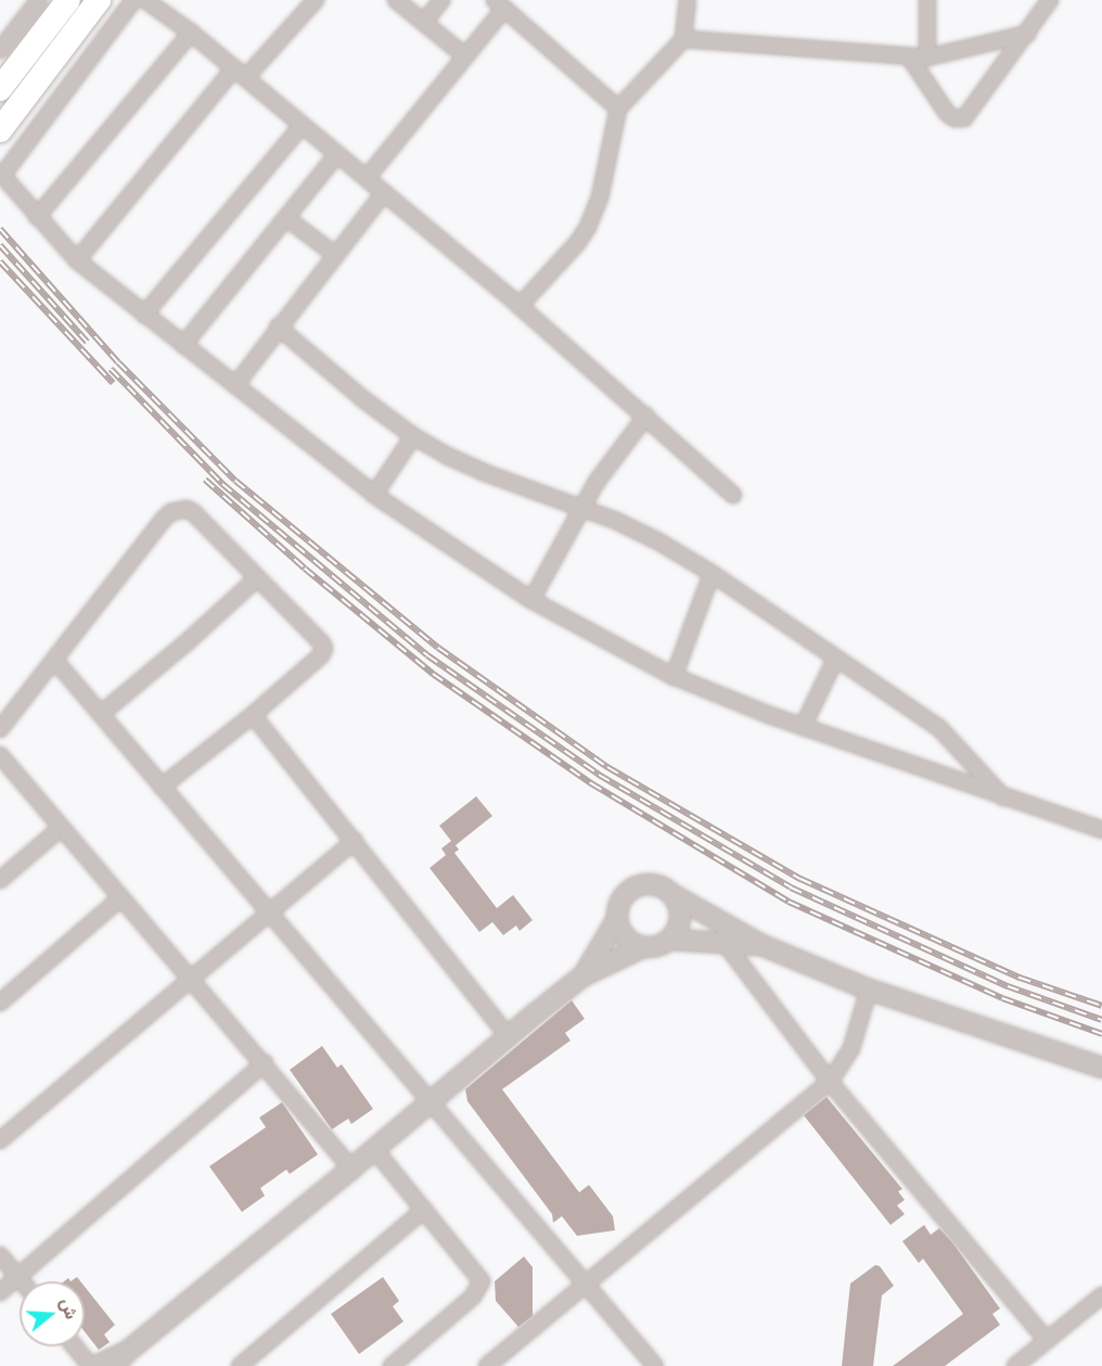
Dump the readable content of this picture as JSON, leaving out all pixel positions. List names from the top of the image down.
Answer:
{
  "north": "right"
}
